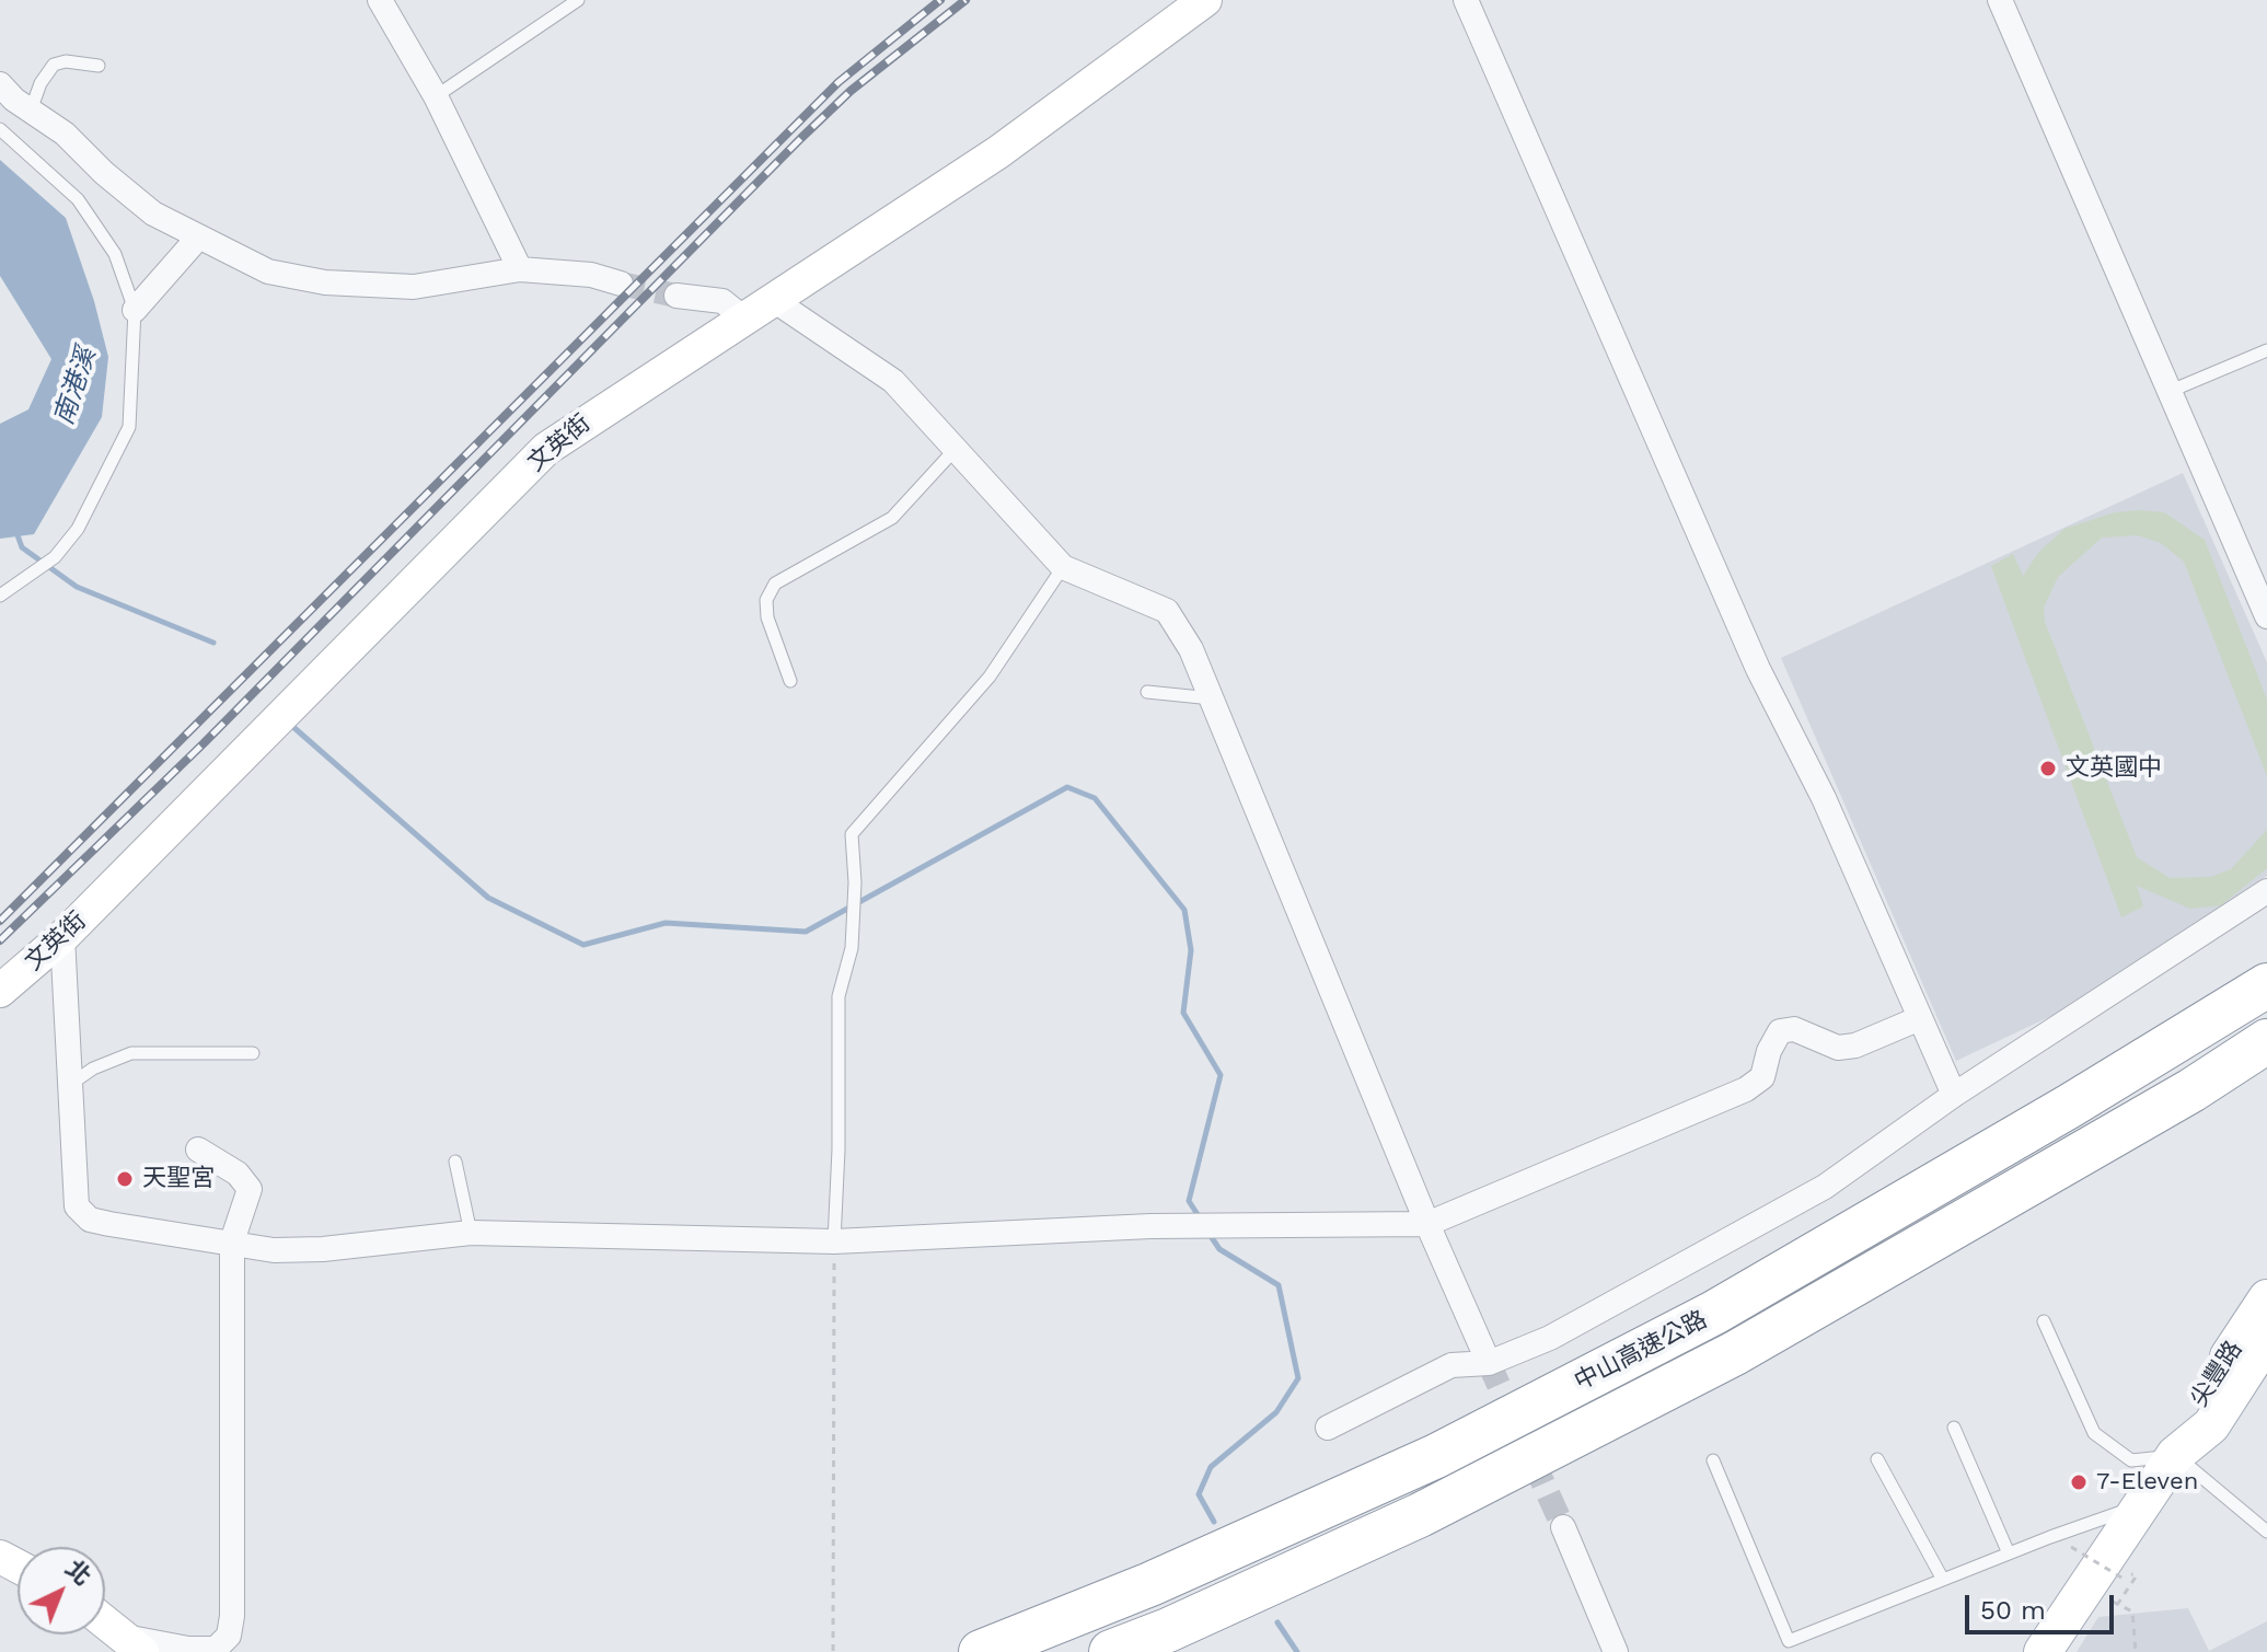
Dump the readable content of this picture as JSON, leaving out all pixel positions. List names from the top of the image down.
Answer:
{
  "streets": {
    "highway": ["中山高速公路"],
    "main road": ["尖豐路"],
    "street": ["文英街"]
  },
  "water": ["南港溪"],
  "places": ["文英國中", "天聖宮", "7-Eleven"],
  "scale_bar": "50 m",
  "north": "top right"
}
